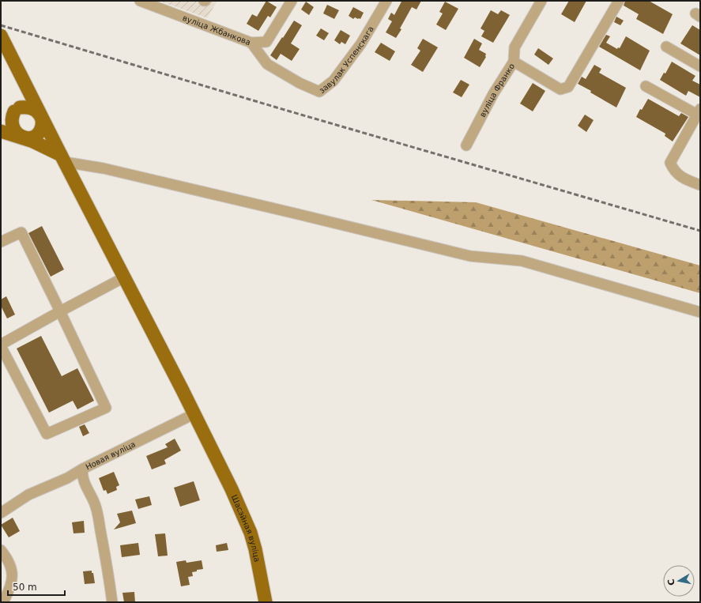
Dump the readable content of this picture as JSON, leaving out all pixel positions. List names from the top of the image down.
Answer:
{
  "streets": {
    "main road": ["Шасэйная вуліца"],
    "street": [
      "вуліца Жбанкова",
      "завулак Успенскага",
      "вуліца Франко",
      "Новая вуліца"
    ]
  },
  "crossings": [
    ["вуліца Жбанкова", "завулак Успенскага"],
    ["Новая вуліца", "Шасэйная вуліца"]
  ],
  "scale_bar": "50 m",
  "north": "left"
}
